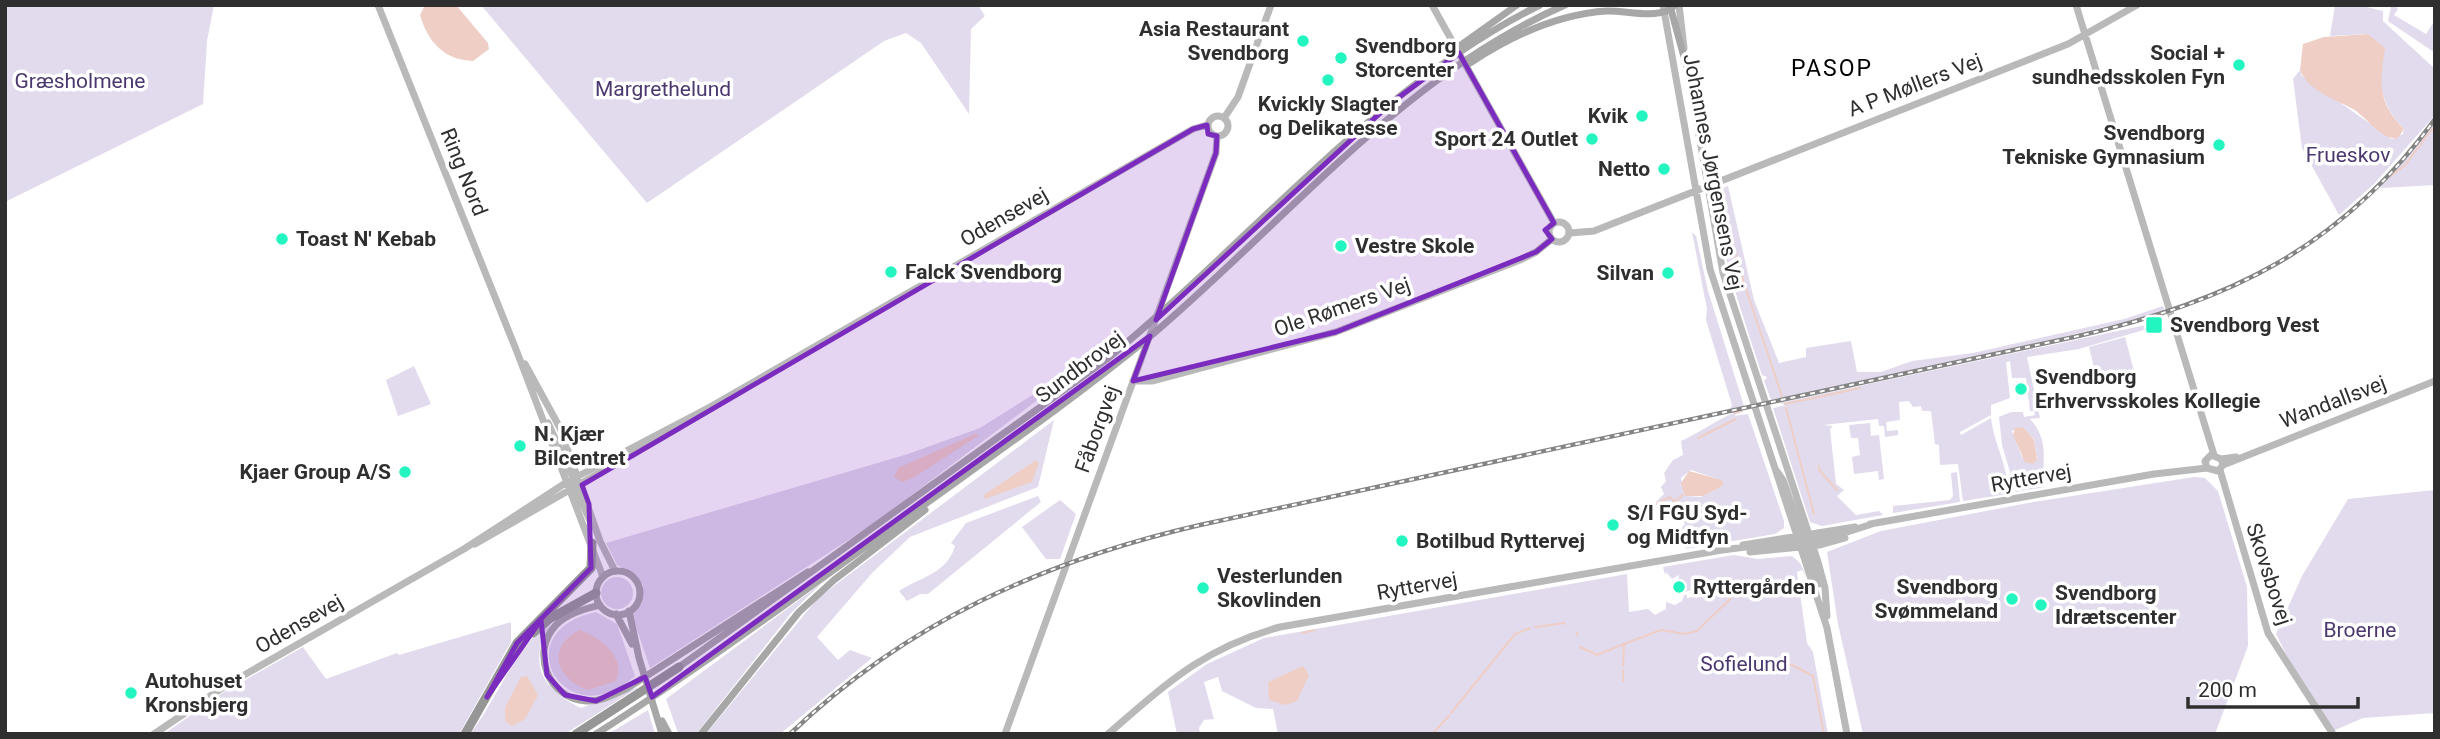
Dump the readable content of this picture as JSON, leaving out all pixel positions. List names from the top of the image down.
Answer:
{
  "streets": {
    "main road": ["Sundbrovej"],
    "street": [
      "A P Møllers Vej",
      "Ring Nord",
      "Johannes Jørgensens Vej",
      "Odensevej",
      "Ole Rømers Vej",
      "Wandallsvej",
      "Fåborgvej",
      "Ryttervej",
      "Skovsbovej"
    ]
  },
  "crossings": [
    ["A P Møllers Vej", "Johannes Jørgensens Vej"],
    ["A P Møllers Vej", "Skovsbovej"],
    ["Ring Nord", "Odensevej"],
    ["Johannes Jørgensens Vej", "Ryttervej"],
    ["Odensevej", "Fåborgvej"],
    ["Ole Rømers Vej", "Fåborgvej"],
    ["Wandallsvej", "Ryttervej"],
    ["Wandallsvej", "Skovsbovej"],
    ["Ryttervej", "Skovsbovej"]
  ],
  "districts": ["PASOP"],
  "parks": [
    "Græsholmene",
    "Margrethelund",
    "Frueskov",
    "Broerne",
    "Sofielund"
  ],
  "places": {
    "other": [
      "Asia Restaurant Svendborg",
      "Svendborg Storcenter",
      "Social + sundhedsskolen Fyn",
      "Kvickly Slagter og Delikatesse",
      "Kvik",
      "Sport 24 Outlet",
      "Svendborg Tekniske Gymnasium",
      "Netto",
      "Toast N' Kebab",
      "Vestre Skole",
      "Falck Svendborg",
      "Silvan",
      "Svendborg Erhvervsskoles Kollegie",
      "N. Kjær Bilcentret",
      "Kjaer Group A/S",
      "S/I FGU Syd- og Midtfyn",
      "Botilbud Ryttervej",
      "Ryttergården",
      "Vesterlunden Skovlinden",
      "Svendborg Svømmeland",
      "Svendborg Idrætscenter",
      "Autohuset Kronsbjerg"
    ],
    "transit": ["Svendborg Vest"]
  },
  "scale_bar": "200 m"
}
